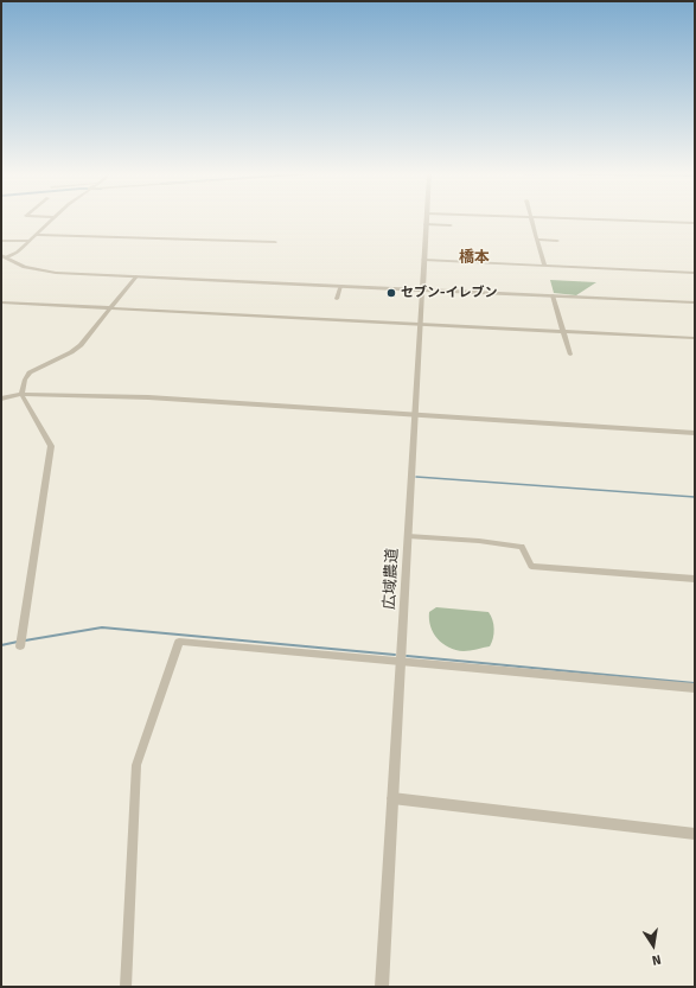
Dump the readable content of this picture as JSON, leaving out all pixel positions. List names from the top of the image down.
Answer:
{
  "streets": {
    "street": ["広域農道"]
  },
  "districts": ["橋本"],
  "places": ["セブン-イレブン"],
  "north": "bottom"
}
